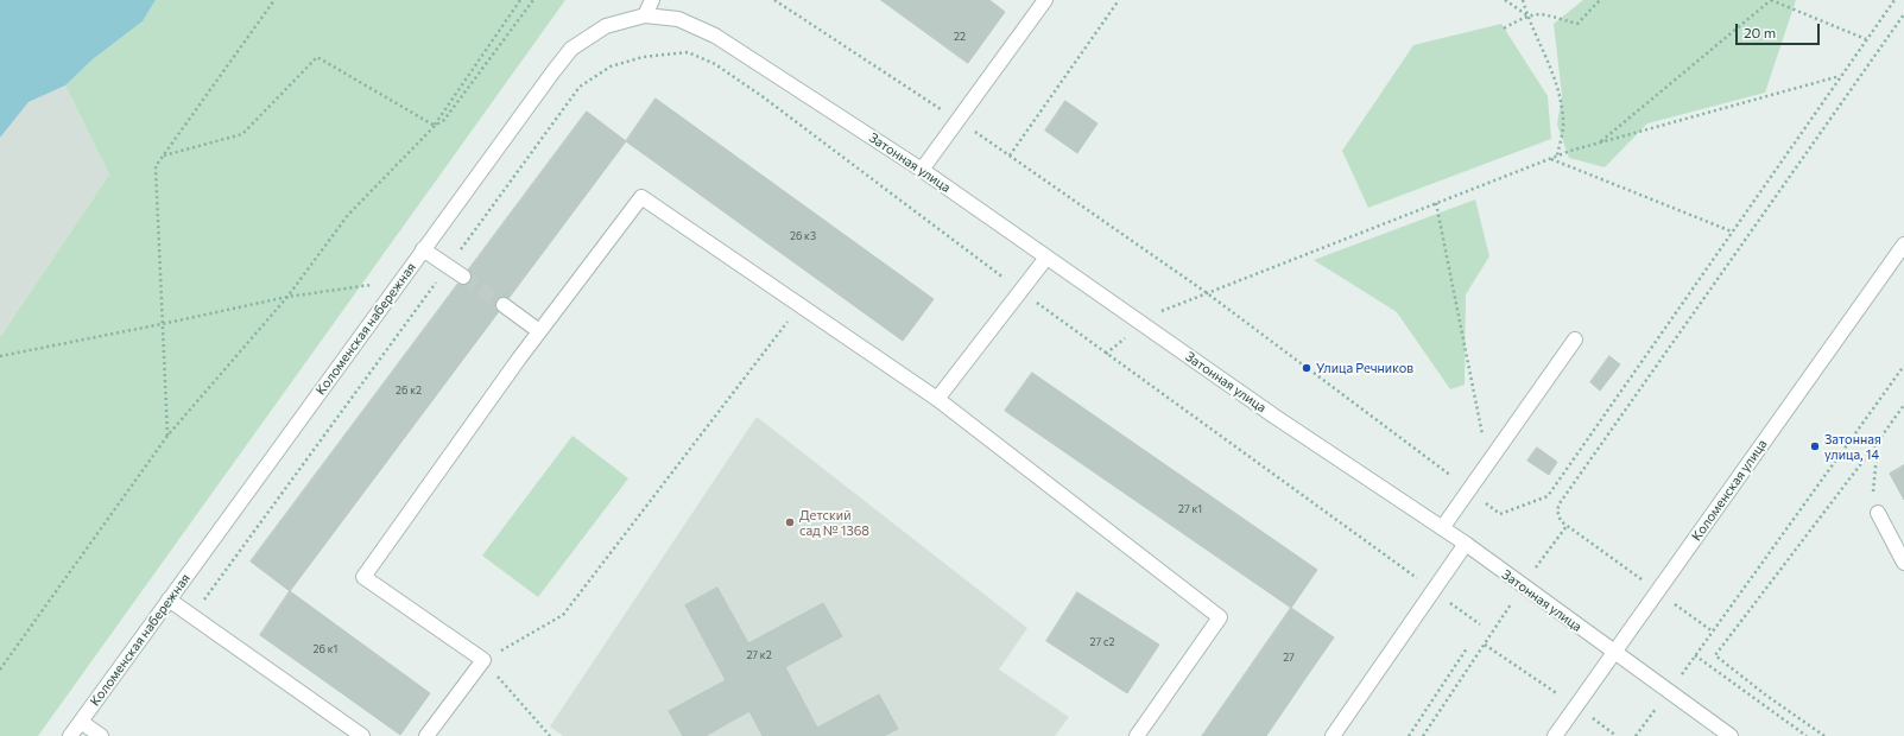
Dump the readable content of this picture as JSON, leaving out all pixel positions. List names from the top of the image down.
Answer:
{
  "streets": {
    "street": ["Затонная улица", "Коломенская набережная", "Коломенская улица"]
  },
  "crossings": [
    ["Затонная улица", "Коломенская набережная"],
    ["Затонная улица", "Коломенская улица"]
  ],
  "places": ["Улица Речников", "Затонная улица, 14", "Детский сад № 1368"],
  "house_numbers": [
    "22",
    "26 к3",
    "26 к2",
    "27 к1",
    "27 с2",
    "26 к1",
    "27 к2",
    "27"
  ],
  "scale_bar": "20 m"
}
